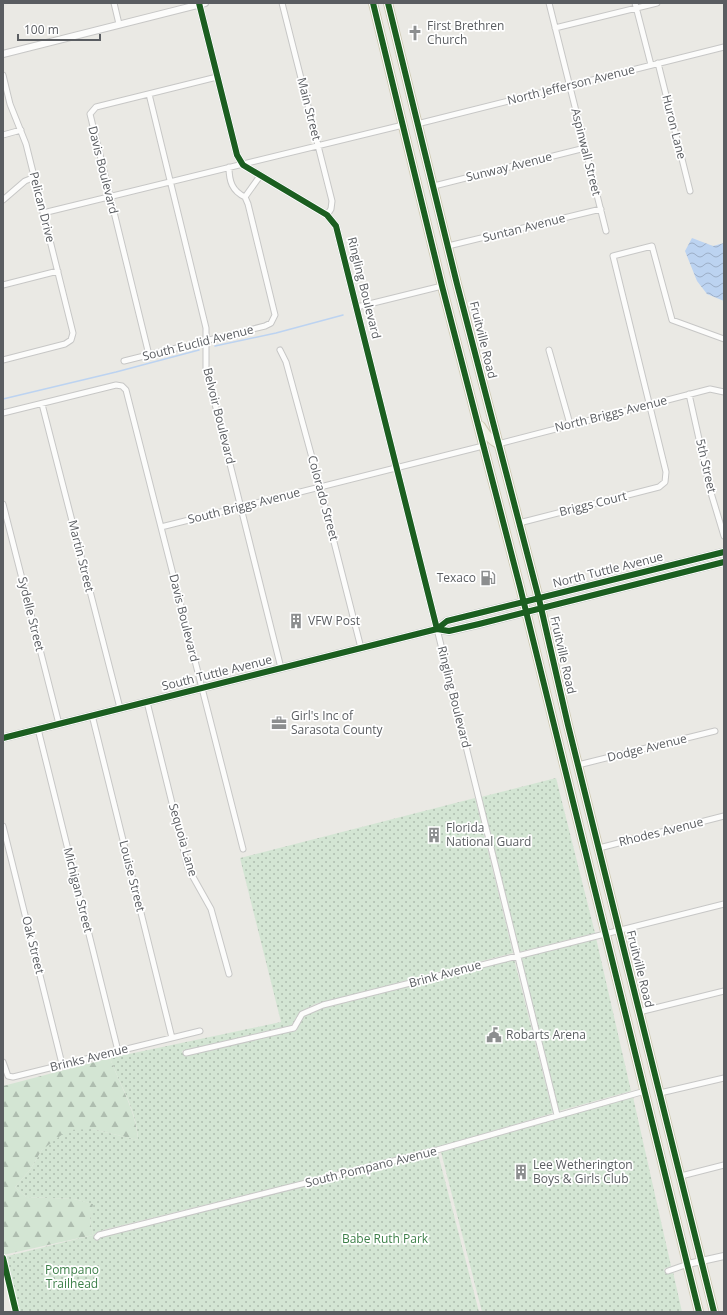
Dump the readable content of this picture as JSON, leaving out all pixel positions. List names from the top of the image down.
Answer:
{
  "streets": {
    "main road": ["Fruitville Road", "North Tuttle Avenue", "South Tuttle Avenue"],
    "street": [
      "North Jefferson Avenue",
      "Main Street",
      "Huron Lane",
      "Aspinwall Street",
      "Sunway Avenue",
      "Davis Boulevard",
      "Pelican Drive",
      "Suntan Avenue",
      "Ringling Boulevard",
      "South Euclid Avenue",
      "North Briggs Avenue",
      "Belvoir Boulevard",
      "5th Street",
      "Colorado Street",
      "Briggs Court",
      "South Briggs Avenue",
      "Martin Street",
      "Sydelle Street",
      "Dodge Avenue",
      "Rhodes Avenue",
      "Sequoia Lane",
      "Louise Street",
      "Michigan Street",
      "Oak Street",
      "Brink Avenue",
      "Brinks Avenue",
      "South Pompano Avenue"
    ]
  },
  "crossings": [
    ["North Jefferson Avenue", "Huron Lane"],
    ["North Jefferson Avenue", "Aspinwall Street"],
    ["North Jefferson Avenue", "Fruitville Road"],
    ["Main Street", "Ringling Boulevard"],
    ["Aspinwall Street", "Sunway Avenue"],
    ["Aspinwall Street", "Suntan Avenue"],
    ["Sunway Avenue", "Fruitville Road"],
    ["Davis Boulevard", "South Euclid Avenue"],
    ["Davis Boulevard", "Belvoir Boulevard"],
    ["Davis Boulevard", "South Briggs Avenue"],
    ["Davis Boulevard", "Martin Street"],
    ["Davis Boulevard", "South Tuttle Avenue"],
    ["Suntan Avenue", "Fruitville Road"],
    ["Ringling Boulevard", "South Briggs Avenue"],
    ["Ringling Boulevard", "North Tuttle Avenue"],
    ["Ringling Boulevard", "South Tuttle Avenue"],
    ["Ringling Boulevard", "Brink Avenue"],
    ["Ringling Boulevard", "South Pompano Avenue"],
    ["Fruitville Road", "North Briggs Avenue"],
    ["Fruitville Road", "Briggs Court"],
    ["Fruitville Road", "North Tuttle Avenue"],
    ["Fruitville Road", "Dodge Avenue"],
    ["Fruitville Road", "Rhodes Avenue"],
    ["Fruitville Road", "Brink Avenue"],
    ["Fruitville Road", "South Pompano Avenue"],
    ["South Euclid Avenue", "Belvoir Boulevard"],
    ["North Briggs Avenue", "5th Street"],
    ["North Briggs Avenue", "Briggs Court"],
    ["Belvoir Boulevard", "South Briggs Avenue"],
    ["Belvoir Boulevard", "South Tuttle Avenue"],
    ["Colorado Street", "South Briggs Avenue"],
    ["Colorado Street", "South Tuttle Avenue"],
    ["Martin Street", "South Tuttle Avenue"],
    ["North Tuttle Avenue", "South Tuttle Avenue"],
    ["Sydelle Street", "South Tuttle Avenue"],
    ["South Tuttle Avenue", "Sequoia Lane"],
    ["South Tuttle Avenue", "Louise Street"],
    ["South Tuttle Avenue", "Michigan Street"],
    ["Louise Street", "Brinks Avenue"],
    ["Michigan Street", "Brinks Avenue"],
    ["Oak Street", "Brinks Avenue"]
  ],
  "parks": ["Babe Ruth Park", "Pompano Trailhead"],
  "places": {
    "church": ["First Brethren Church"],
    "fuel station": ["Texaco"],
    "building": ["VFW Post", "Florida National Guard", "Lee Wetherington Boys & Girls Club"],
    "office": ["Girl's Inc of Sarasota County"],
    "public building": ["Robarts Arena"]
  },
  "scale_bar": "100 m"
}
